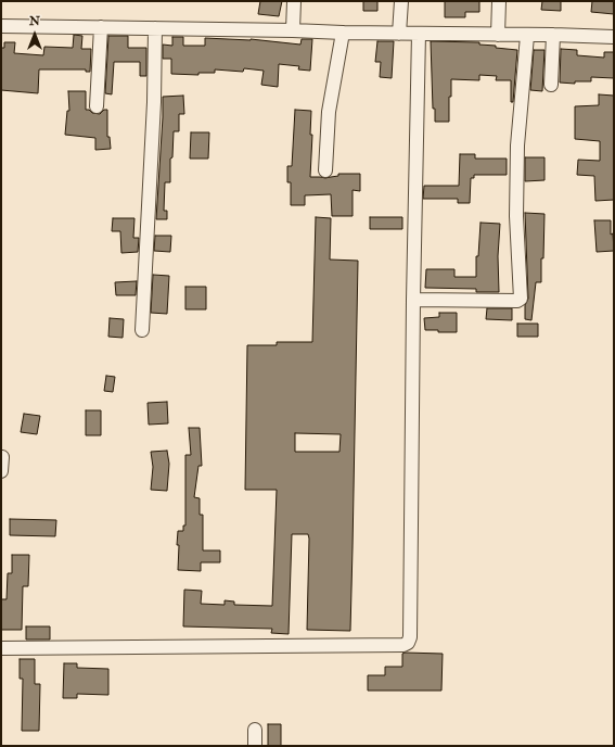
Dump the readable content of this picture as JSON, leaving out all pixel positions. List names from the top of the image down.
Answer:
{
  "north": "top"
}
